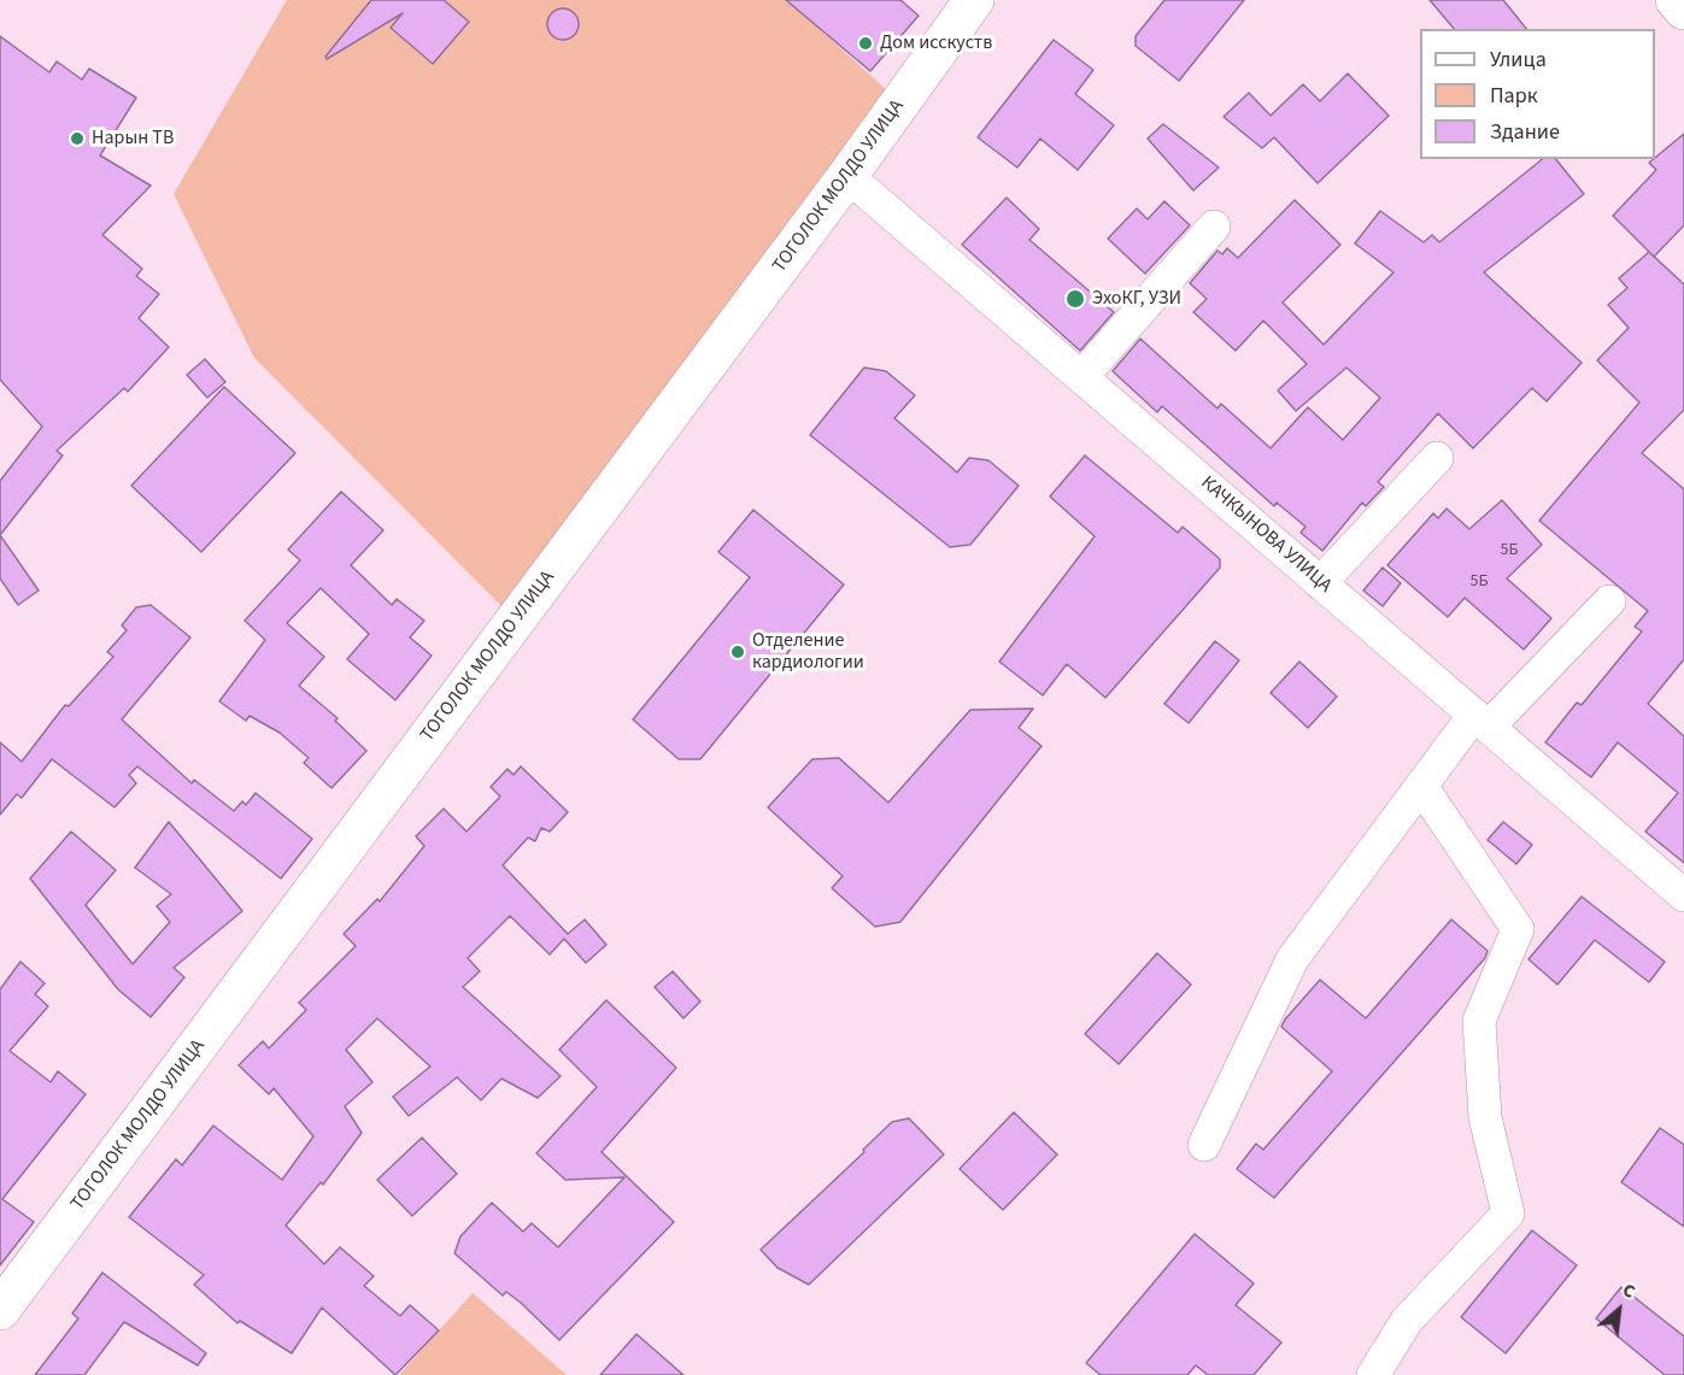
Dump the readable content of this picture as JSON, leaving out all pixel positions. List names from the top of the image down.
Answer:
{
  "streets": {
    "street": ["ТОГОЛОК МОЛДО УЛИЦА", "КАЧКЫНОВА УЛИЦА"]
  },
  "crossings": [
    ["ТОГОЛОК МОЛДО УЛИЦА", "КАЧКЫНОВА УЛИЦА"]
  ],
  "places": [
    "Дом исскуств",
    "Нарын ТВ",
    "ЭхоКГ, УЗИ",
    "Отделение кардиологии"
  ],
  "house_numbers": ["5Б", "5Б"],
  "legend": ["Улица", "Парк", "Здание"],
  "north": "top right"
}
